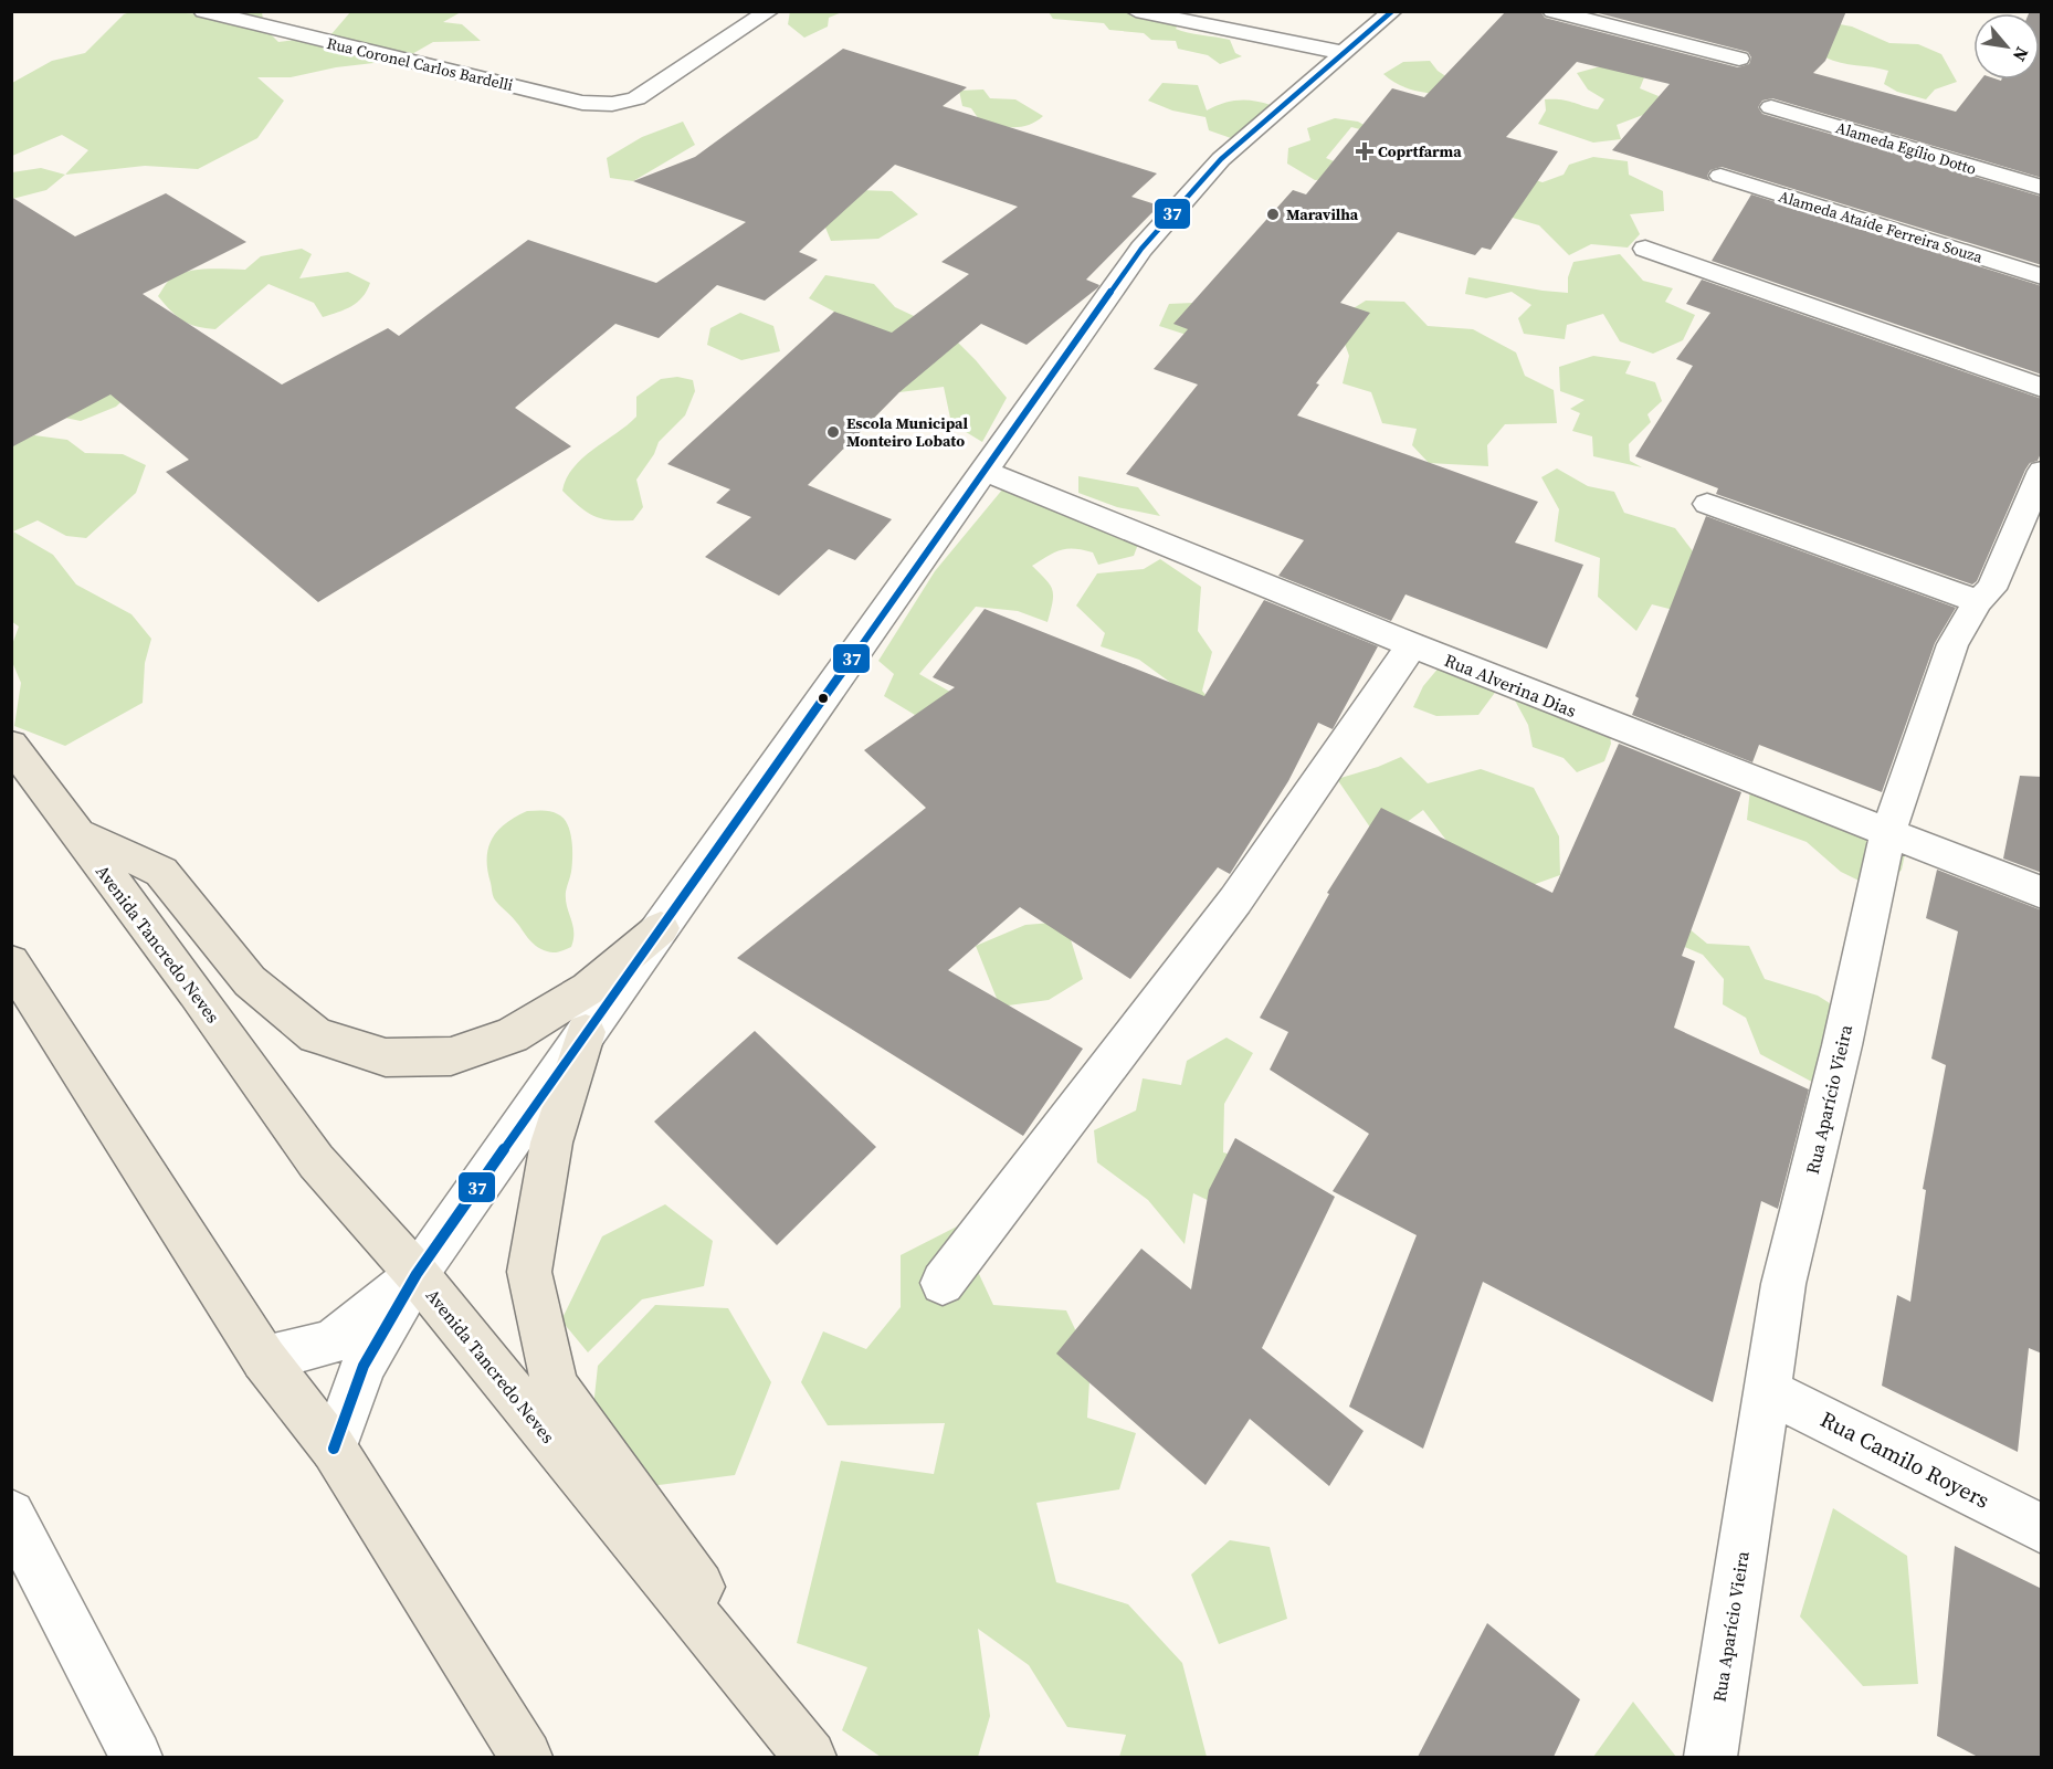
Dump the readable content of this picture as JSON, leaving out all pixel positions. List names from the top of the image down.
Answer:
{
  "streets": {
    "main road": ["Avenida Tancredo Neves"],
    "street": [
      "Rua Coronel Carlos Bardelli",
      "Alameda Egílio Dotto",
      "Alameda Ataíde Ferreira Souza",
      "Rua Alverina Dias",
      "Rua Aparício Vieira",
      "Rua Camilo Royers"
    ]
  },
  "crossings": [
    ["Rua Alverina Dias", "Rua Aparício Vieira"],
    ["Rua Aparício Vieira", "Rua Camilo Royers"]
  ],
  "places": {
    "health": ["Coprtfarma"],
    "other": ["Maravilha", "Escola Municipal Monteiro Lobato"]
  },
  "lines": ["transit line 37"],
  "north": "bottom right"
}
